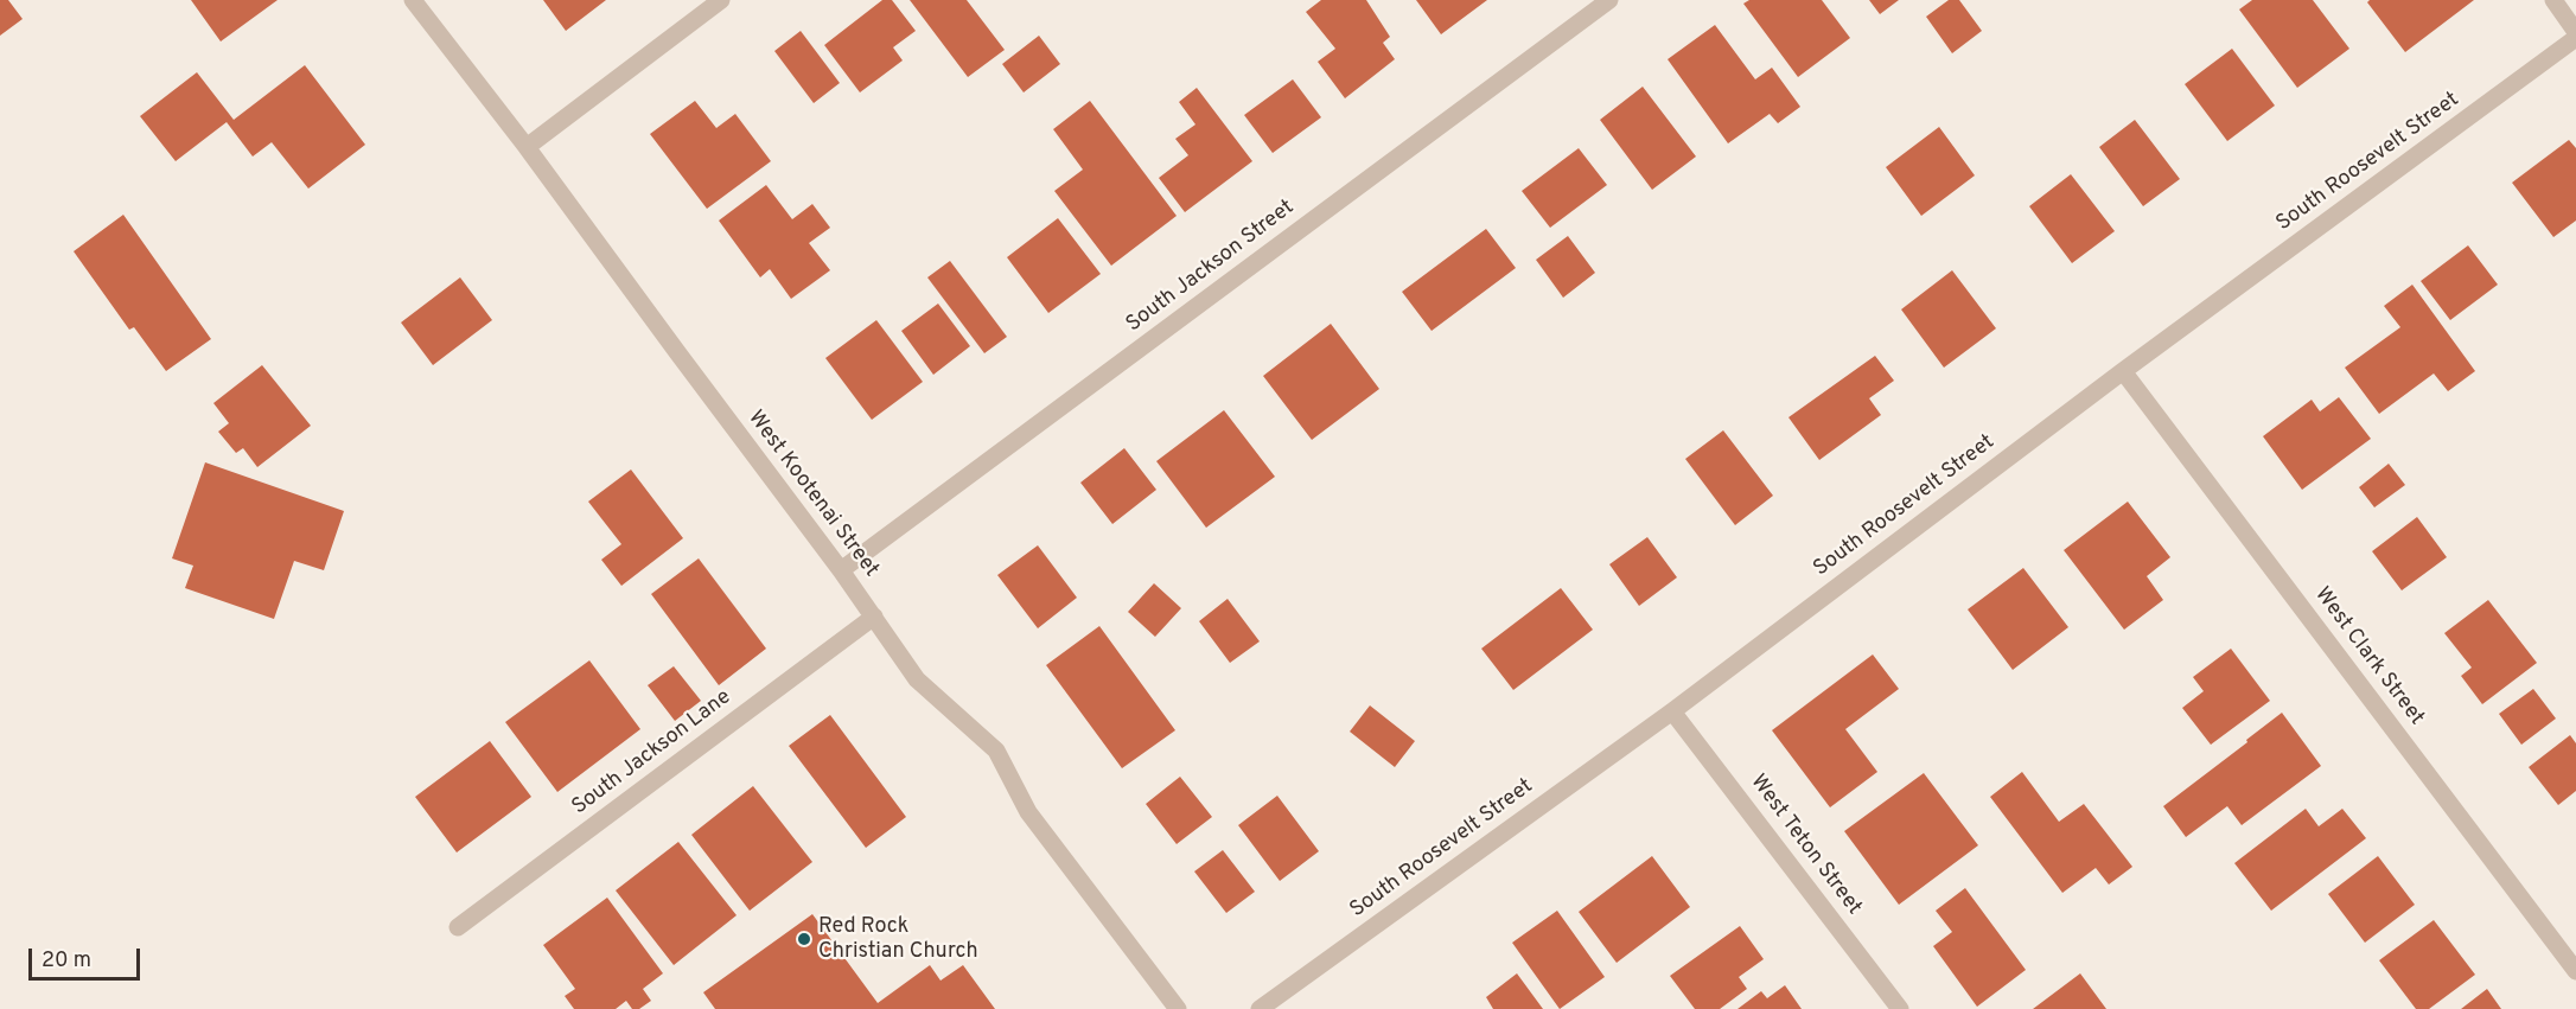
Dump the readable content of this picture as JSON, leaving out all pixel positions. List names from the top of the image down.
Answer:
{
  "streets": {
    "street": [
      "South Roosevelt Street",
      "South Jackson Street",
      "West Kootenai Street",
      "West Clark Street",
      "South Jackson Lane",
      "West Teton Street"
    ]
  },
  "crossings": [
    ["South Roosevelt Street", "West Clark Street"],
    ["South Roosevelt Street", "West Teton Street"],
    ["South Jackson Street", "West Kootenai Street"],
    ["West Kootenai Street", "South Jackson Lane"]
  ],
  "places": ["Red Rock Christian Church"],
  "scale_bar": "20 m"
}
